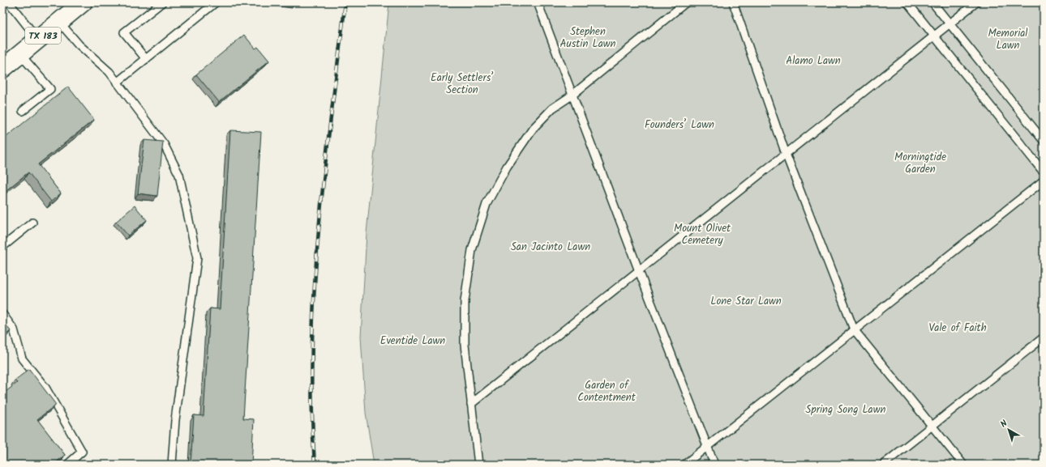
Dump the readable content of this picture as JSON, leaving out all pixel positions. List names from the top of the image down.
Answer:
{
  "streets": {
    "main road": ["TX 183"]
  },
  "parks": [
    "Stephen Austin Lawn",
    "Memorial Lawn",
    "Alamo Lawn",
    "Early Settlers’ Section",
    "Founders’ Lawn",
    "Morningtide Garden",
    "Mount Olivet Cemetery",
    "San Jacinto Lawn",
    "Lone Star Lawn",
    "Vale of Faith",
    "Eventide Lawn",
    "Garden of Contentment",
    "Spring Song Lawn"
  ],
  "north": "top left"
}
